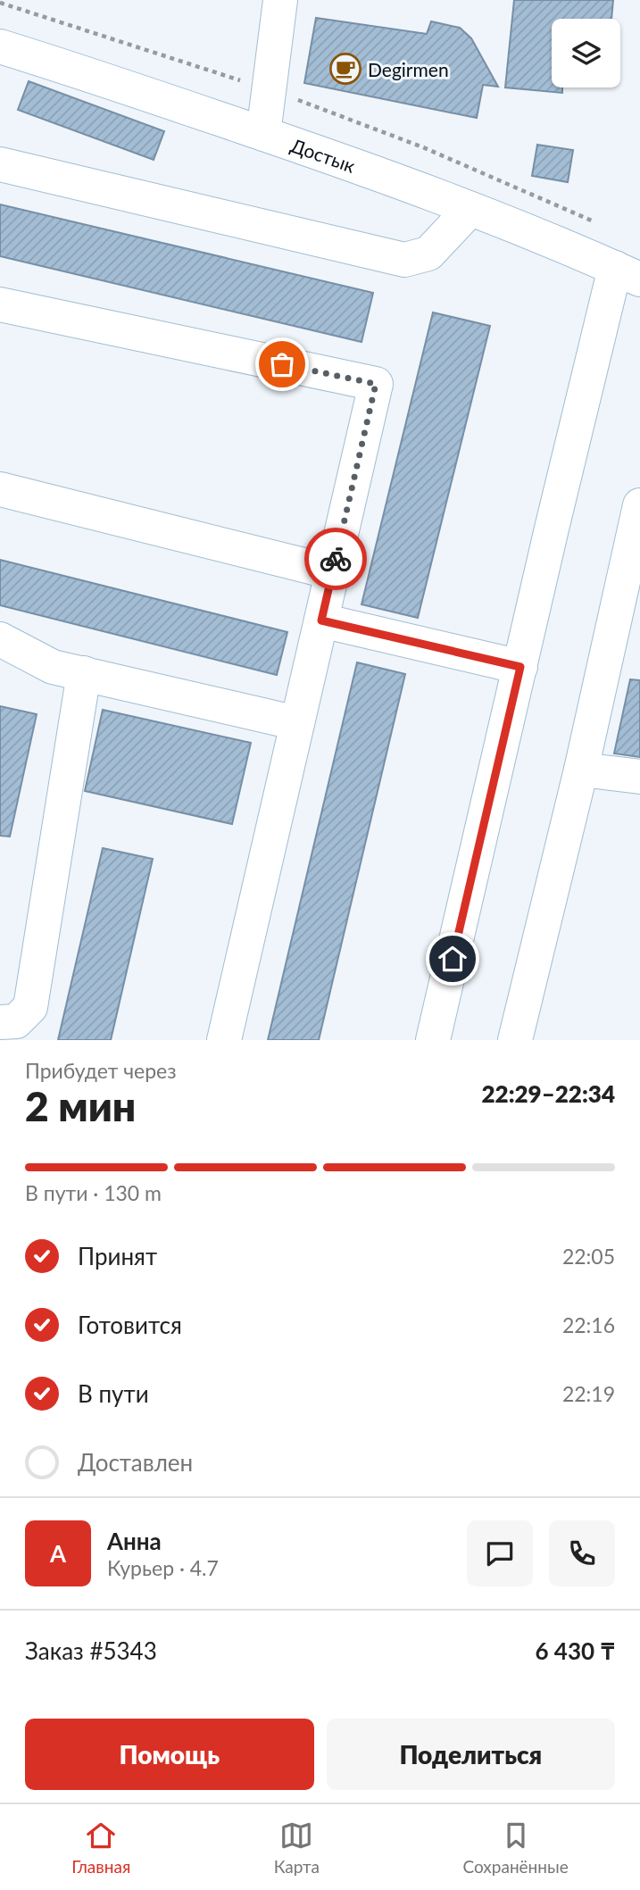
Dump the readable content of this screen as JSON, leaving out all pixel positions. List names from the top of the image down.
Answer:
{
  "streets": {
    "lane": ["Достык"]
  },
  "places": {
    "cafe": ["Degirmen"]
  },
  "page": {
    "heading": ["2 мин", "Прибудет через", "22:29–22:34"],
    "panel": [
      "Анна",
      "Курьер · 4.7",
      "Заказ #5343",
      "6 430 ₸"
    ],
    "bar": "В пути · 130 m",
    "list": [
      ["Принят", "22:05"],
      ["Готовится", "22:16"],
      ["В пути", "22:19"],
      "Доставлен"
    ],
    "round": "А",
    "buttons": ["Помощь", "Поделиться"],
    "tabs": ["Главная", "Карта", "Сохранённые"]
  }
}
